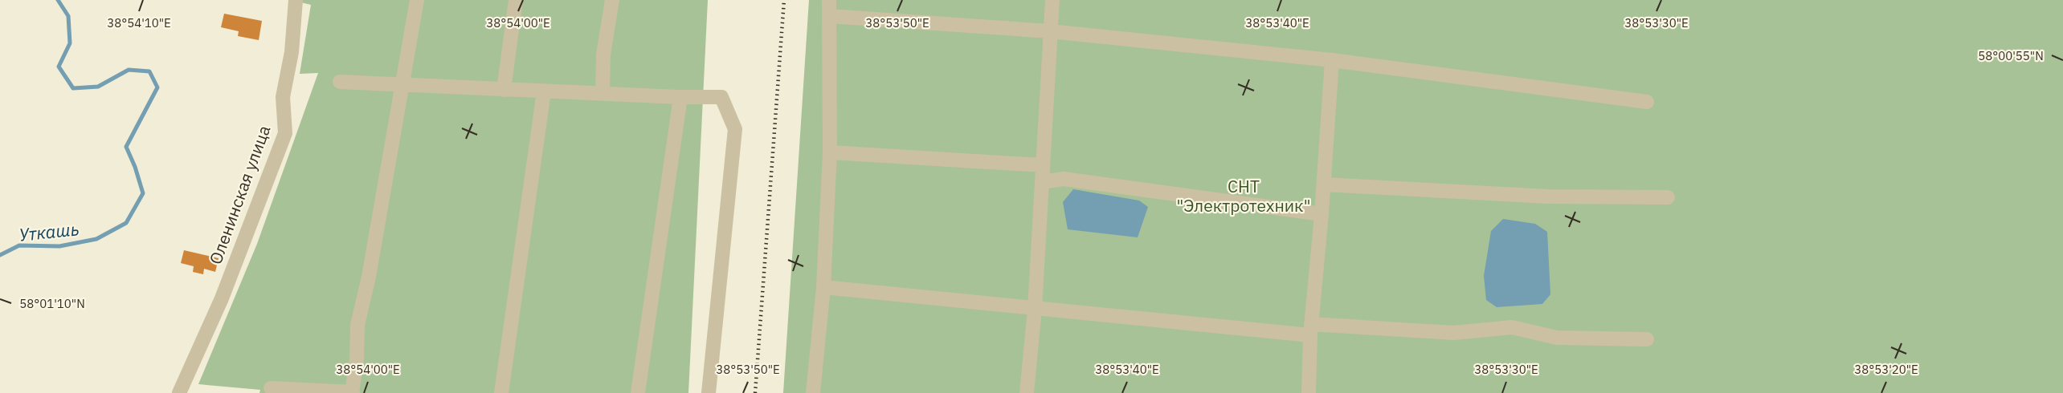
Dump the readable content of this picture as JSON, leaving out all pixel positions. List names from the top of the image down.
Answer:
{
  "streets": {
    "street": ["Оленинская улица"]
  },
  "water": ["Уткашь"],
  "parks": ["СНТ \"Электротехник\""],
  "coordinates": [
    "38°54'10\"E",
    "38°54'00\"E",
    "38°53'50\"E",
    "38°53'40\"E",
    "38°53'30\"E",
    "58°00'55\"N",
    "58°01'10\"N",
    "38°53'20\"E"
  ]
}
